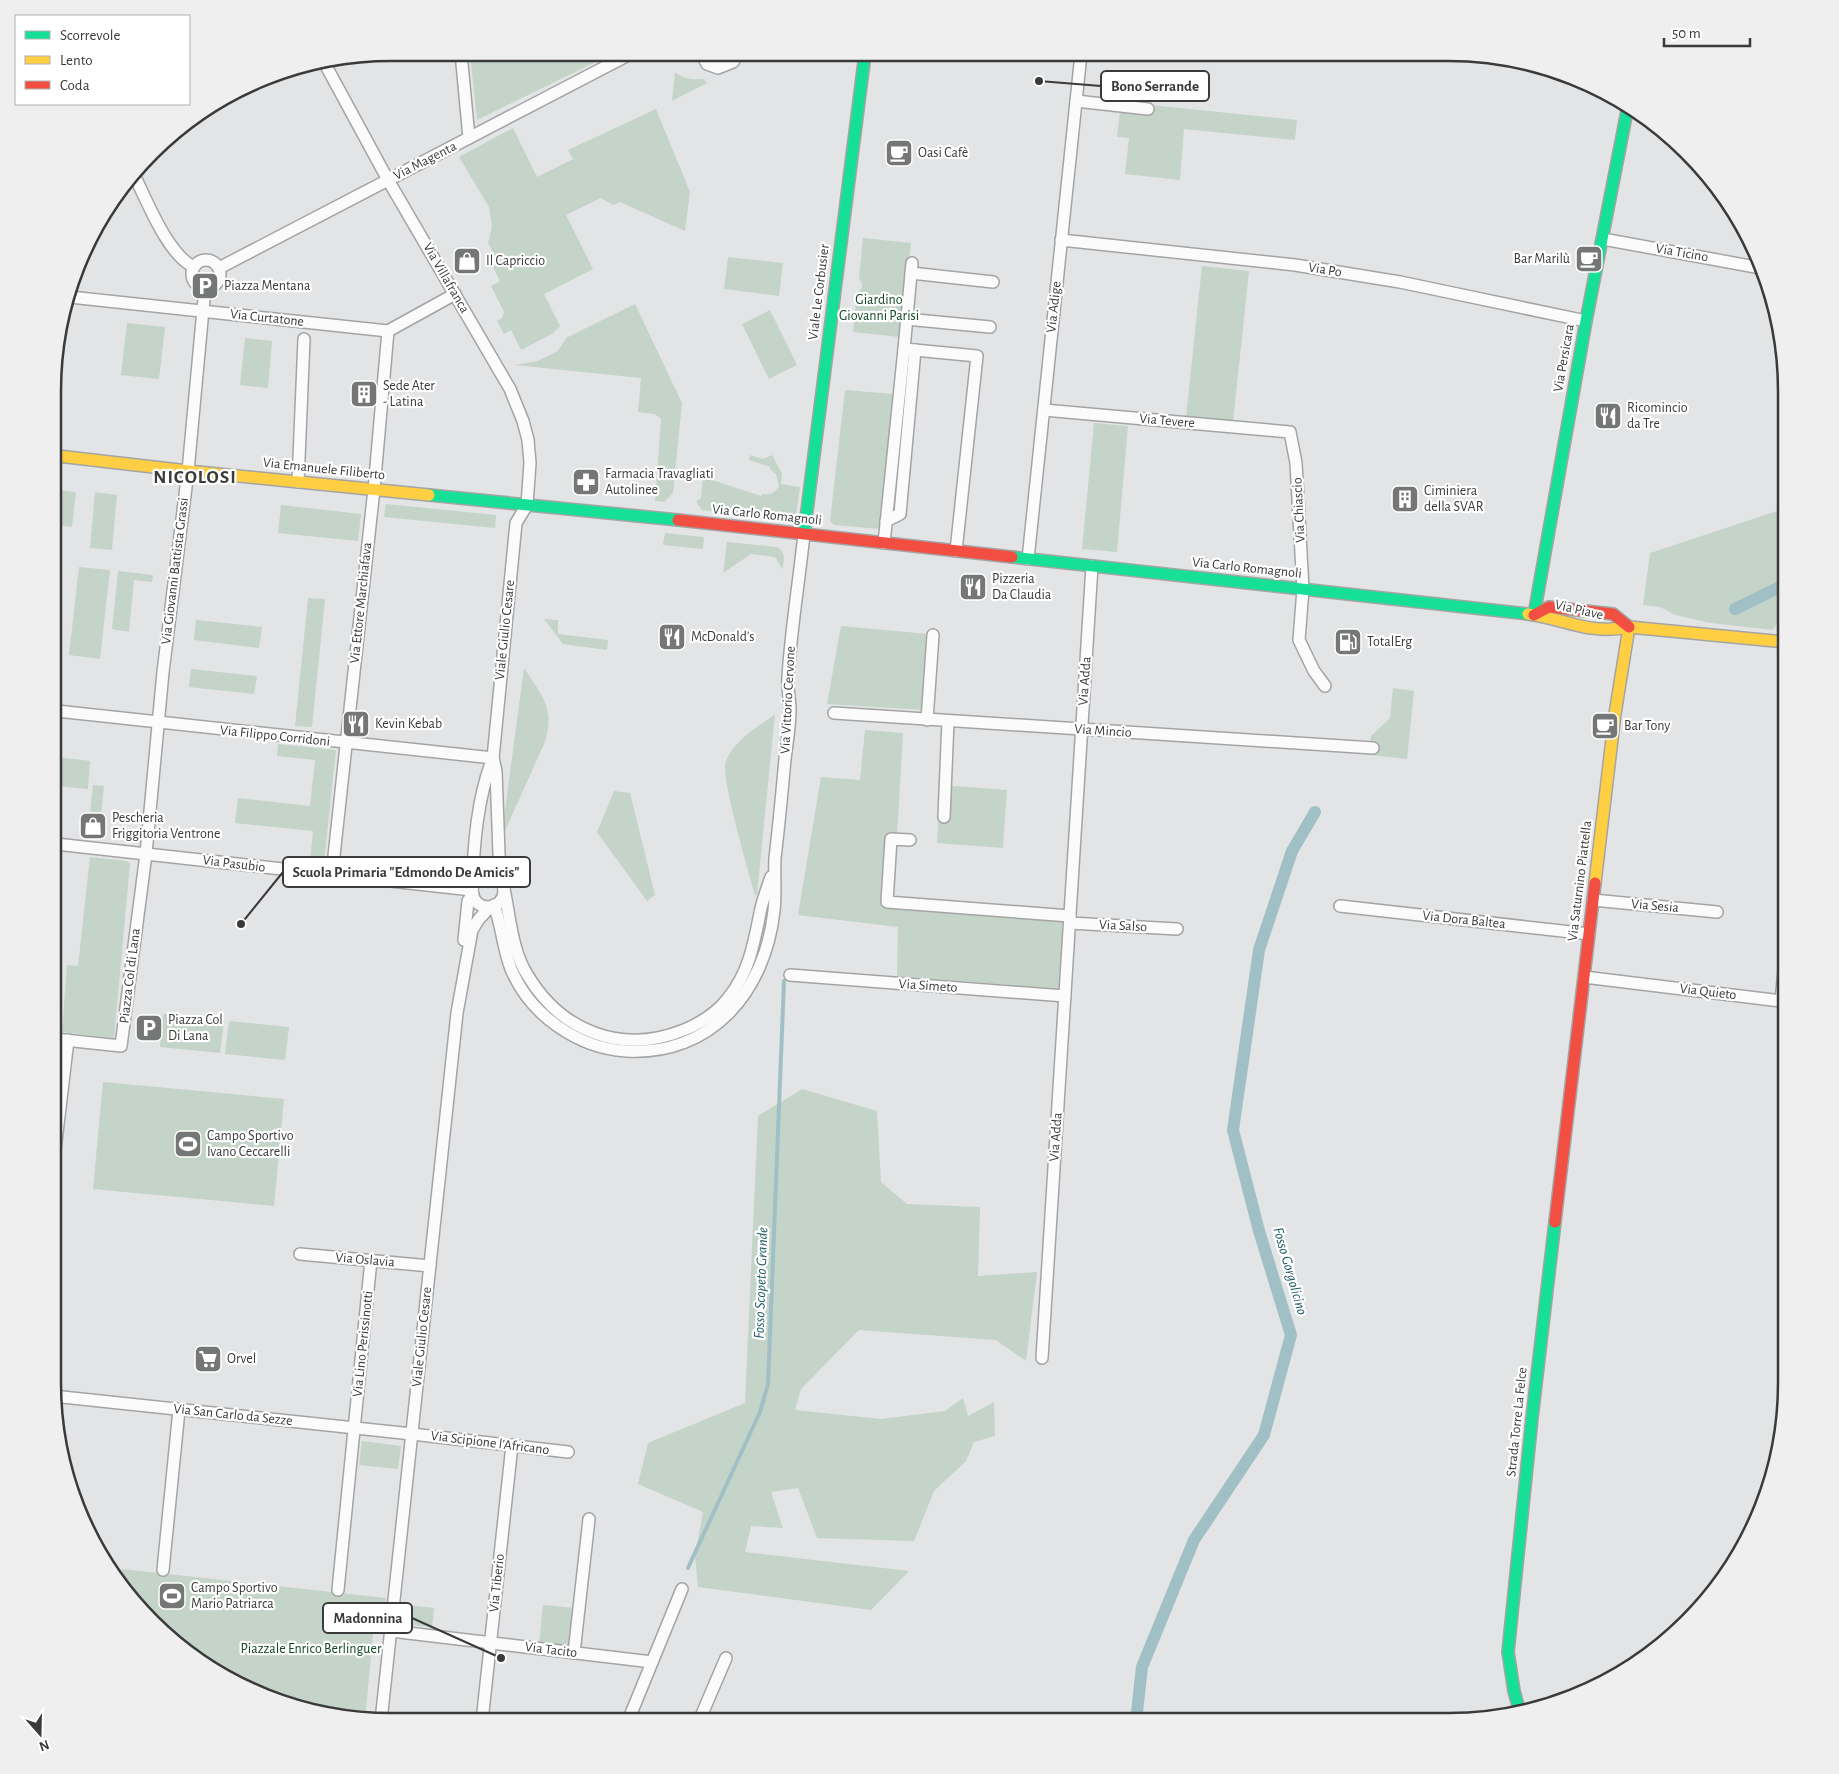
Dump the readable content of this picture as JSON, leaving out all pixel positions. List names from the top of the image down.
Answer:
{
  "streets": {
    "street": [
      "Via Magenta",
      "Via Ticino",
      "Via Po",
      "Via Villafranca",
      "Viale Le Corbusier",
      "Via Adige",
      "Via Curtatone",
      "Via Persicara",
      "Via Tevere",
      "Via Emanuele Filiberto",
      "Via Chiascio",
      "Via Carlo Romagnoli",
      "Via Giovanni Battista Grassi",
      "Via Ettore Marchiafava",
      "Via Piave",
      "Viale Giulio Cesare",
      "Via Adda",
      "Via Vittorio Cervone",
      "Via Mincio",
      "Via Filippo Corridoni",
      "Via Pasubio",
      "Via Saturnino Piattella",
      "Via Sesia",
      "Via Dora Baltea",
      "Via Salso",
      "Piazza Col di Lana",
      "Via Simeto",
      "Via Quieto",
      "Via Oslavia",
      "Via Lino Perissinotti",
      "Via San Carlo da Sezze",
      "Strada Torre La Felce",
      "Via Scipione l'Africano",
      "Via Tiberio",
      "Via Tacito"
    ]
  },
  "crossings": [
    ["Via Magenta", "Via Villafranca"],
    ["Via Magenta", "Via Giovanni Battista Grassi"],
    ["Via Ticino", "Via Persicara"],
    ["Via Po", "Via Adige"],
    ["Via Po", "Via Persicara"],
    ["Via Villafranca", "Via Emanuele Filiberto"],
    ["Via Villafranca", "Via Carlo Romagnoli"],
    ["Via Villafranca", "Viale Giulio Cesare"],
    ["Viale Le Corbusier", "Via Carlo Romagnoli"],
    ["Viale Le Corbusier", "Via Vittorio Cervone"],
    ["Via Adige", "Via Tevere"],
    ["Via Adige", "Via Carlo Romagnoli"],
    ["Via Curtatone", "Via Giovanni Battista Grassi"],
    ["Via Curtatone", "Via Ettore Marchiafava"],
    ["Via Persicara", "Via Carlo Romagnoli"],
    ["Via Persicara", "Via Piave"],
    ["Via Tevere", "Via Chiascio"],
    ["Via Emanuele Filiberto", "Via Carlo Romagnoli"],
    ["Via Emanuele Filiberto", "Via Giovanni Battista Grassi"],
    ["Via Emanuele Filiberto", "Via Ettore Marchiafava"],
    ["Via Emanuele Filiberto", "Viale Giulio Cesare"],
    ["Via Chiascio", "Via Carlo Romagnoli"],
    ["Via Carlo Romagnoli", "Via Piave"],
    ["Via Carlo Romagnoli", "Viale Giulio Cesare"],
    ["Via Carlo Romagnoli", "Via Adda"],
    ["Via Carlo Romagnoli", "Via Vittorio Cervone"],
    ["Via Giovanni Battista Grassi", "Via Filippo Corridoni"],
    ["Via Giovanni Battista Grassi", "Via Pasubio"],
    ["Via Giovanni Battista Grassi", "Piazza Col di Lana"],
    ["Via Ettore Marchiafava", "Via Filippo Corridoni"],
    ["Via Ettore Marchiafava", "Via Pasubio"],
    ["Via Piave", "Via Saturnino Piattella"],
    ["Viale Giulio Cesare", "Via Vittorio Cervone"],
    ["Viale Giulio Cesare", "Via Filippo Corridoni"],
    ["Viale Giulio Cesare", "Via Pasubio"],
    ["Viale Giulio Cesare", "Via Oslavia"],
    ["Viale Giulio Cesare", "Via San Carlo da Sezze"],
    ["Viale Giulio Cesare", "Via Scipione l'Africano"],
    ["Viale Giulio Cesare", "Via Tacito"],
    ["Via Adda", "Via Mincio"],
    ["Via Adda", "Via Salso"],
    ["Via Adda", "Via Simeto"],
    ["Via Vittorio Cervone", "Via Pasubio"],
    ["Via Pasubio", "Piazza Col di Lana"],
    ["Via Saturnino Piattella", "Via Sesia"],
    ["Via Saturnino Piattella", "Via Dora Baltea"],
    ["Via Saturnino Piattella", "Via Quieto"],
    ["Via Saturnino Piattella", "Strada Torre La Felce"],
    ["Via Oslavia", "Via Lino Perissinotti"],
    ["Via Lino Perissinotti", "Via San Carlo da Sezze"],
    ["Via San Carlo da Sezze", "Via Scipione l'Africano"],
    ["Via Scipione l'Africano", "Via Tiberio"],
    ["Via Tiberio", "Via Tacito"]
  ],
  "districts": ["NICOLOSI"],
  "water": ["Fosso Gorgolicino", "Fosso Scopeto Grande"],
  "parks": ["Giardino Giovanni Parisi", "Piazzale Enrico Berlinguer"],
  "places": {
    "other": ["Bono Serrande", "Scuola Primaria \"Edmondo De Amicis\"", "Madonnina"],
    "cafe": ["Oasi Cafè", "Bar Marilù", "Bar Tony"],
    "shop": ["Il Capriccio", "Pescheria Friggitoria Ventrone"],
    "parking": ["Piazza Mentana", "Piazza Col Di Lana"],
    "building": ["Sede Ater - Latina", "Ciminiera della SVAR"],
    "restaurant": [
      "Ricomincio da Tre",
      "Pizzeria Da Claudia",
      "McDonald's",
      "Kevin Kebab"
    ],
    "pharmacy": ["Farmacia Travagliati Autolinee"],
    "fuel station": ["TotalErg"],
    "sports": ["Campo Sportivo Ivano Ceccarelli", "Campo Sportivo Mario Patriarca"],
    "supermarket": ["Orvel"]
  },
  "legend": ["Scorrevole", "Lento", "Coda"],
  "scale_bar": "50 m",
  "north": "bottom"
}
